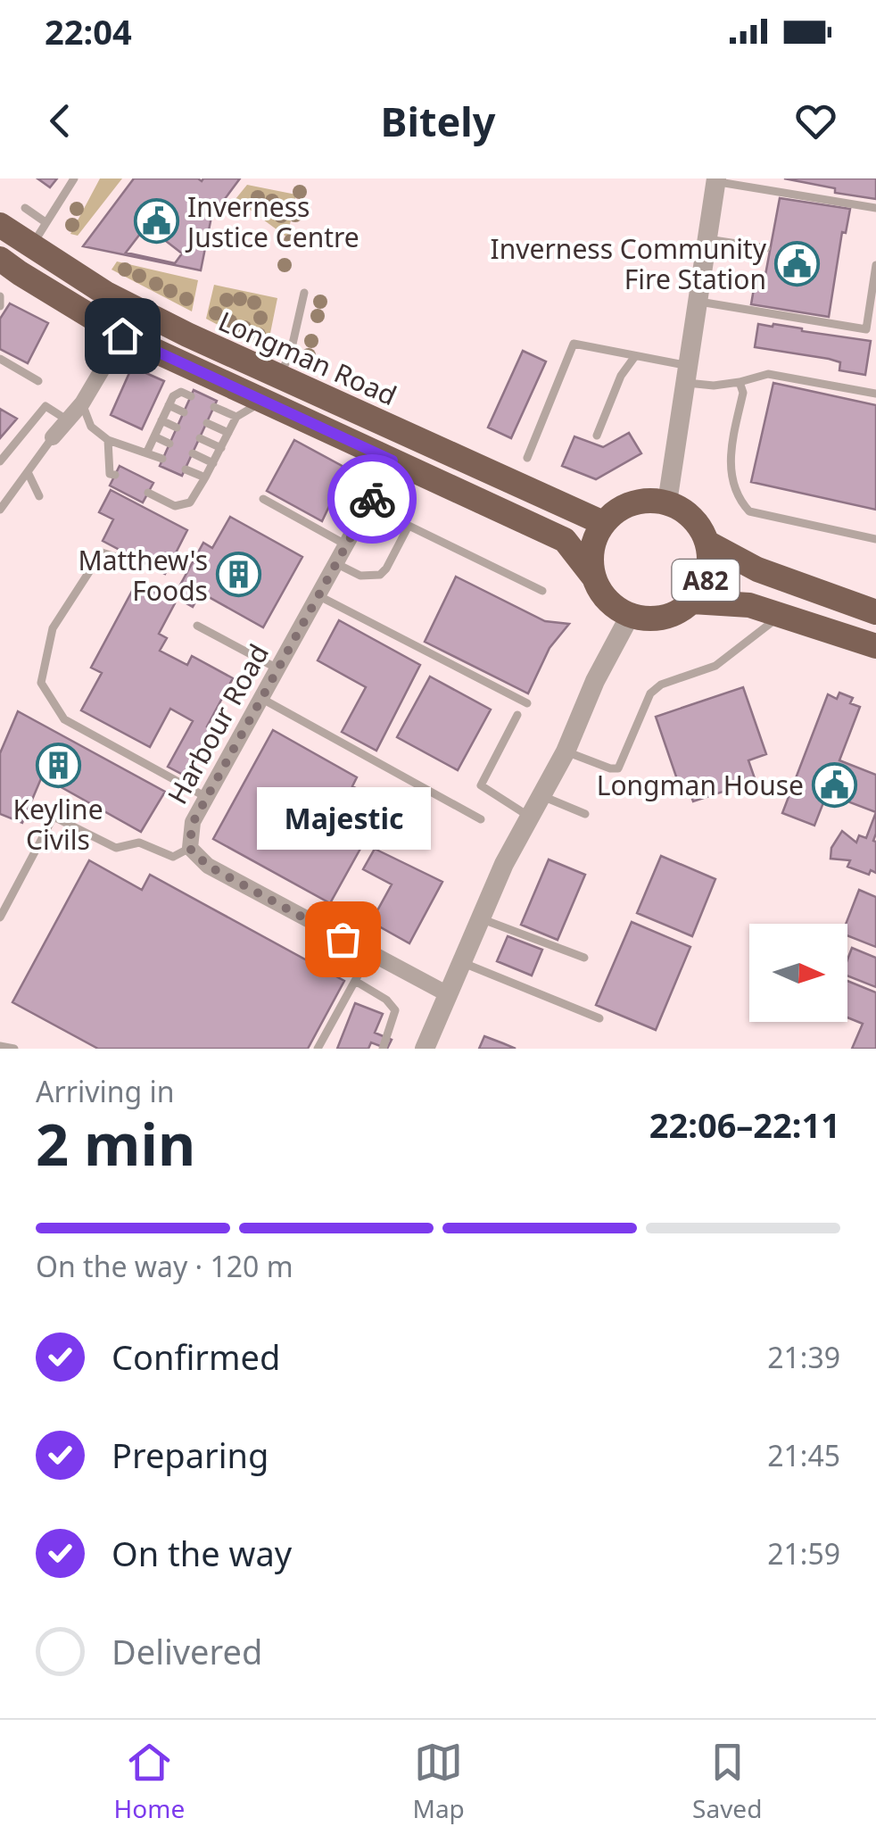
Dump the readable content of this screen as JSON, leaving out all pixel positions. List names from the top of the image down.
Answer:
{
  "streets": {
    "highway": ["Longman Road", "A82"],
    "street": ["Harbour Road"]
  },
  "crossings": [
    ["Longman Road", "A82"]
  ],
  "places": {
    "public building": ["Inverness Justice Centre", "Inverness Community Fire Station", "Longman House"],
    "building": ["Matthew's Foods", "Keyline Civils"],
    "other": ["Majestic"]
  },
  "north": "right",
  "page": {
    "status": "22:04",
    "header": "Bitely",
    "bubble": "Majestic",
    "heading": ["2 min", "Arriving in", "22:06–22:11"],
    "bar": "On the way · 120 m",
    "list": [
      ["Confirmed", "21:39"],
      ["Preparing", "21:45"],
      ["On the way", "21:59"],
      "Delivered"
    ],
    "tabs": ["Home", "Map", "Saved"]
  }
}
